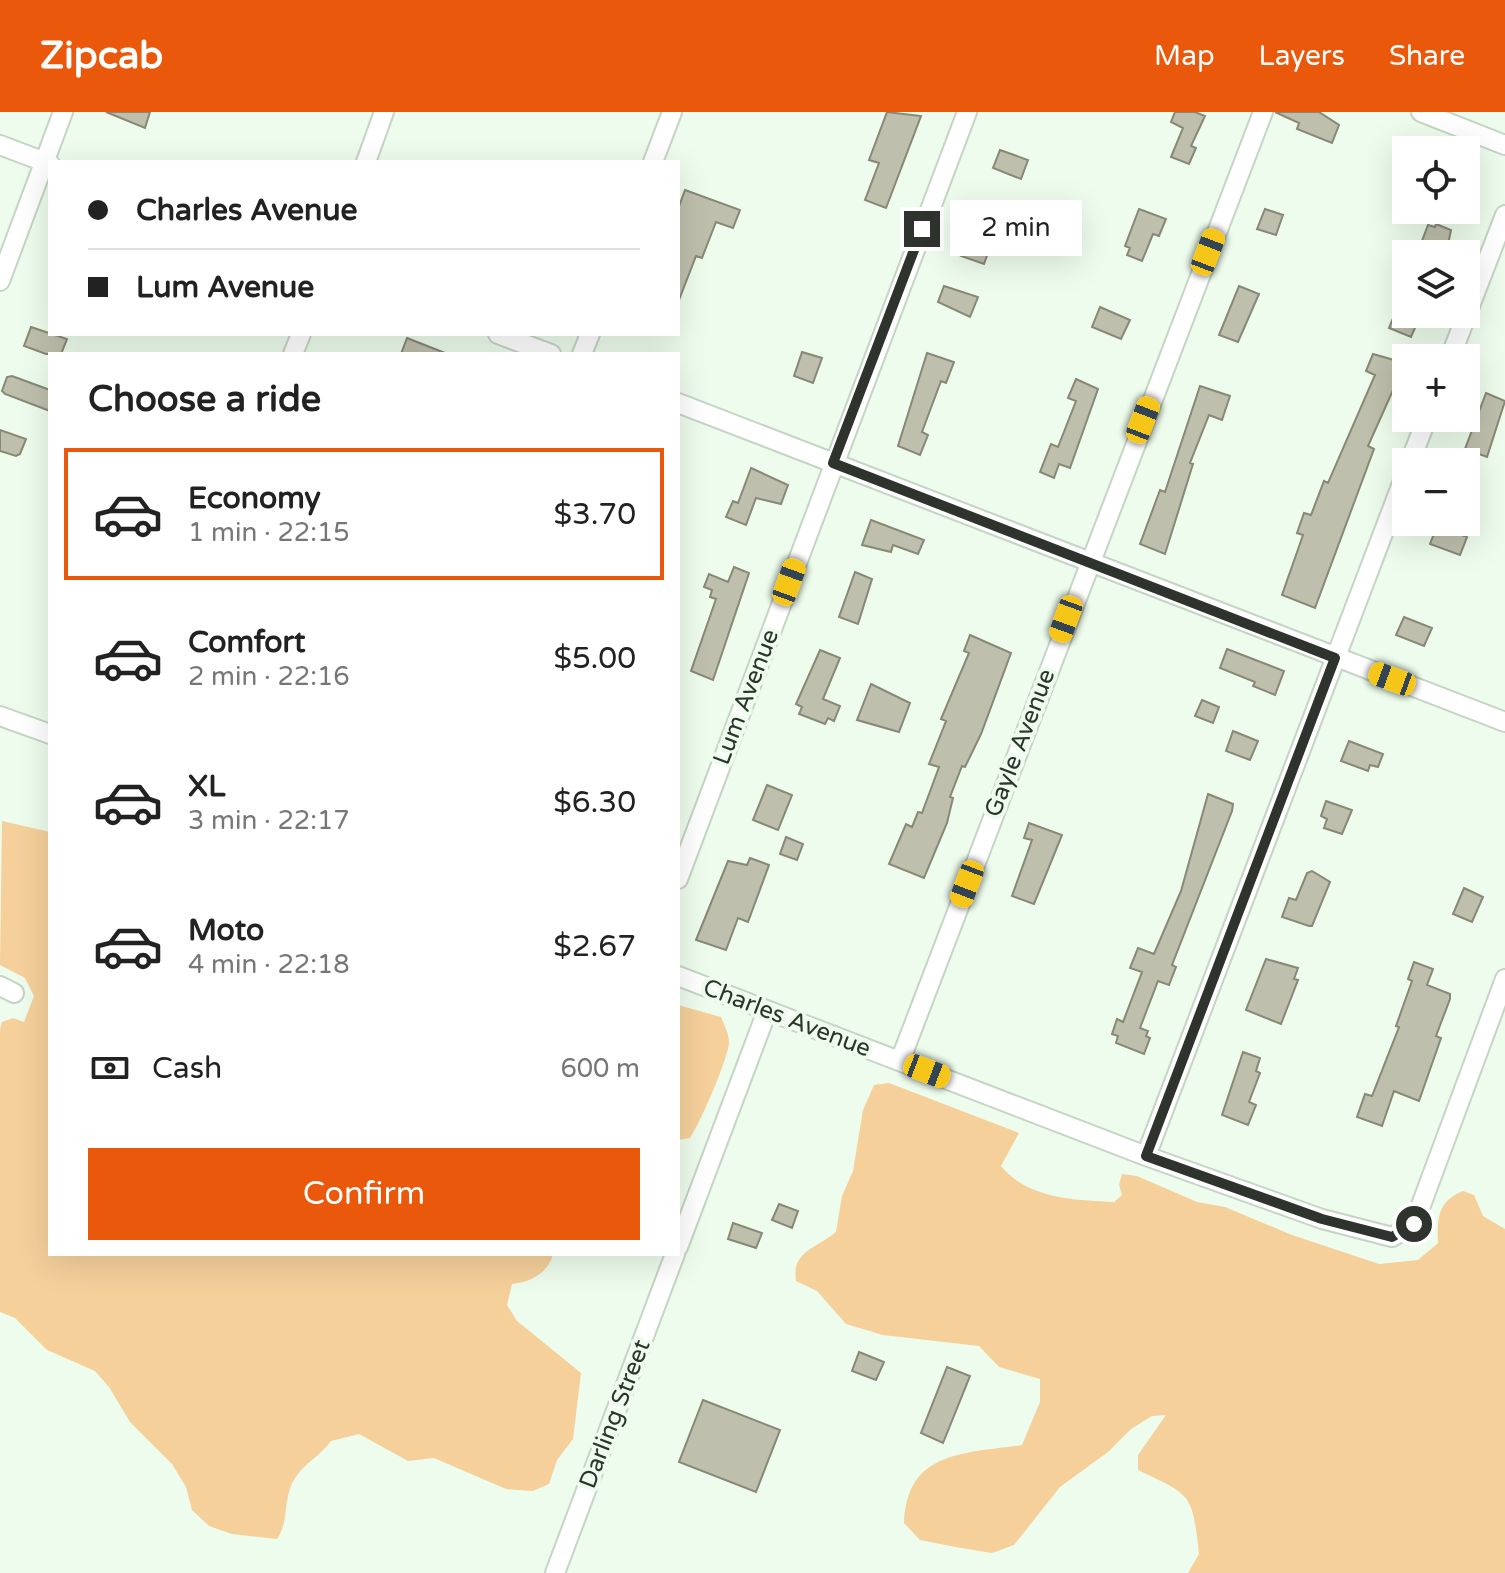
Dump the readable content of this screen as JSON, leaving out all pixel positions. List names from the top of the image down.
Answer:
{
  "streets": {
    "street": [
      "Lum Avenue",
      "Gayle Avenue",
      "Charles Avenue",
      "Darling Street"
    ]
  },
  "crossings": [
    ["Gayle Avenue", "Charles Avenue"]
  ],
  "page": {
    "header": "Zipcab",
    "nav": ["Map", "Layers", "Share"],
    "map_buttons": ["+", "−"],
    "banner": ["Charles Avenue", "Lum Avenue"],
    "bubble": "2 min",
    "heading": "Choose a ride",
    "list": [
      {
        "name": "Economy",
        "note": "1 min · 22:15",
        "value": "$3.70"
      },
      {
        "name": "Comfort",
        "note": "2 min · 22:16",
        "value": "$5.00"
      },
      {
        "name": "XL",
        "note": "3 min · 22:17",
        "value": "$6.30"
      },
      {
        "name": "Moto",
        "note": "4 min · 22:18",
        "value": "$2.67"
      }
    ],
    "pay": ["Cash", "600 m"],
    "buttons": "Confirm"
  }
}
